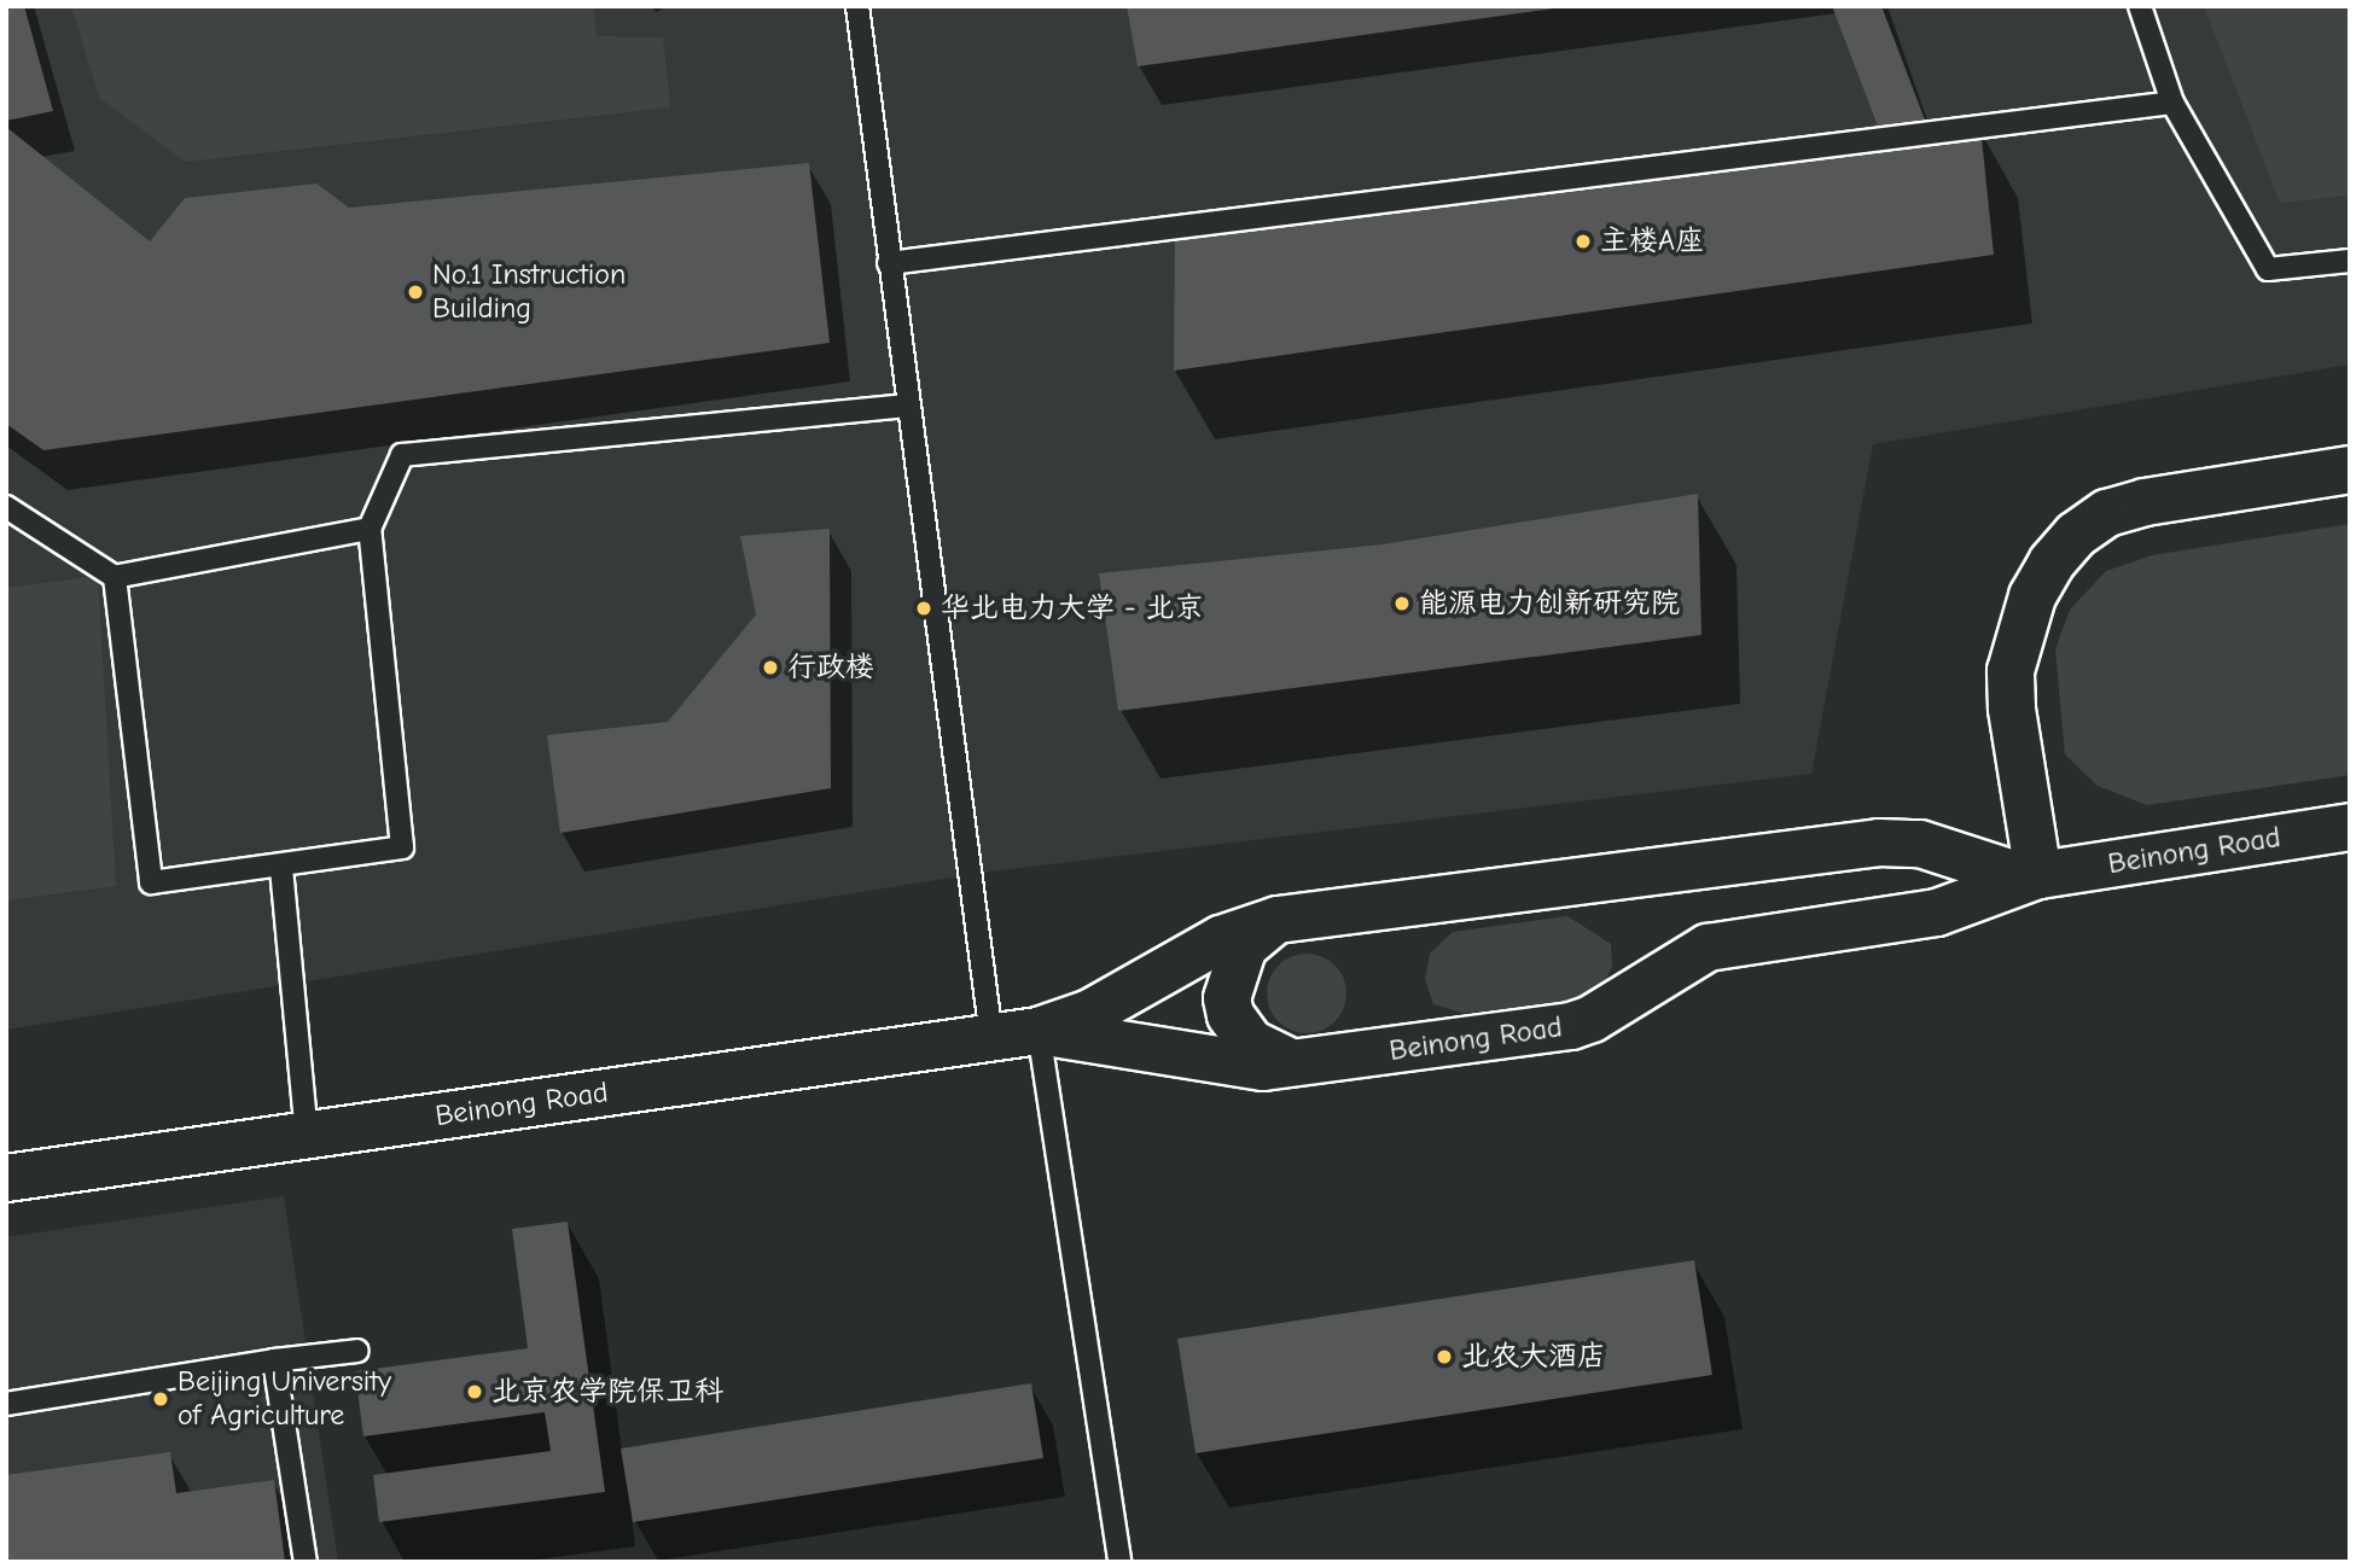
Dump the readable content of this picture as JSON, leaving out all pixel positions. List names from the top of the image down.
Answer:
{
  "streets": {
    "street": ["Beinong Road"]
  },
  "places": [
    "主楼A座",
    "No.1 Instruction Building",
    "能源电力创新研究院",
    "华北电力大学 - 北京",
    "行政楼",
    "北农大酒店",
    "北京农学院保卫科",
    "Beijing University of Agriculture"
  ]
}
